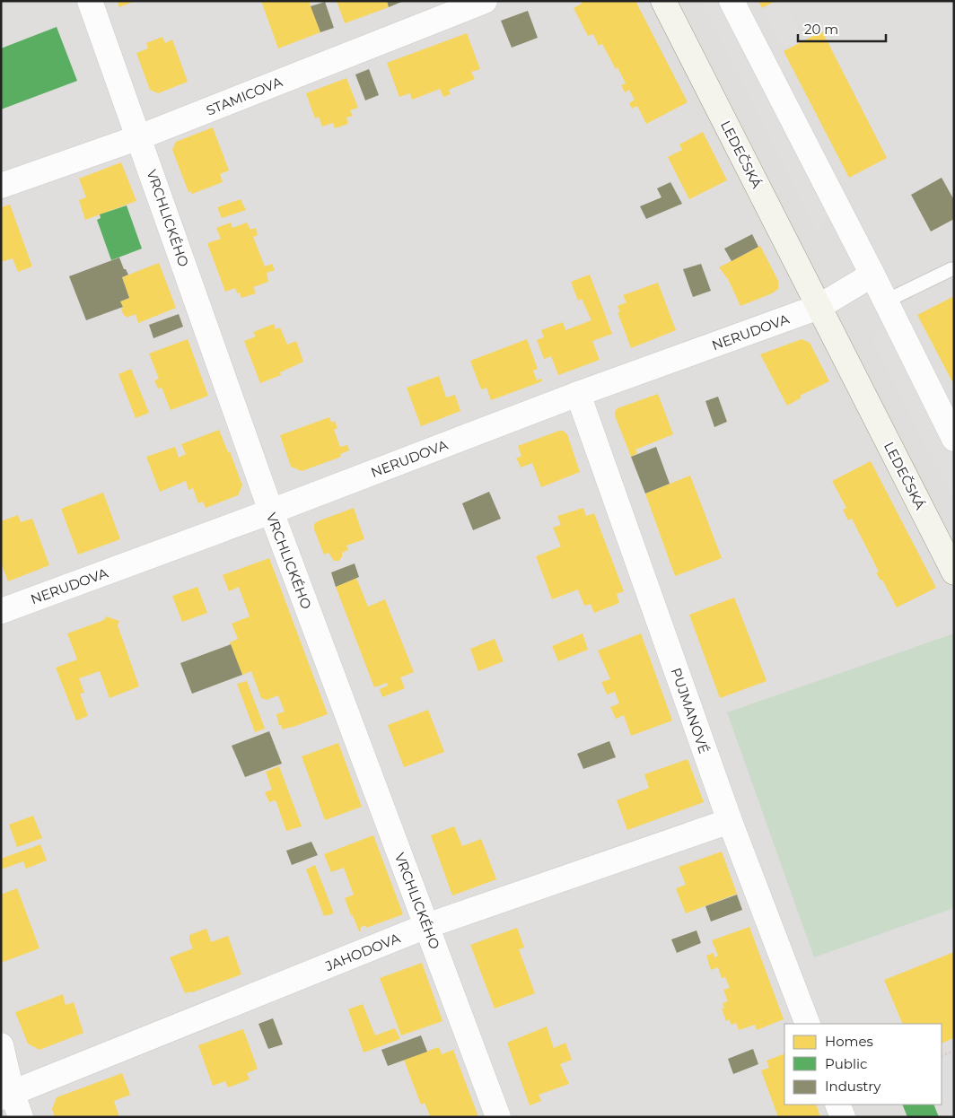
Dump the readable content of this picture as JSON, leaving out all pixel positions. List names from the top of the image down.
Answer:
{
  "streets": {
    "main road": ["LEDEČSKÁ"],
    "street": [
      "STAMICOVA",
      "VRCHLICKÉHO",
      "NERUDOVA",
      "PUJMANOVÉ",
      "JAHODOVA"
    ]
  },
  "crossings": [
    ["STAMICOVA", "VRCHLICKÉHO"],
    ["LEDEČSKÁ", "NERUDOVA"],
    ["VRCHLICKÉHO", "NERUDOVA"],
    ["VRCHLICKÉHO", "JAHODOVA"],
    ["NERUDOVA", "PUJMANOVÉ"],
    ["PUJMANOVÉ", "JAHODOVA"]
  ],
  "legend": ["Homes", "Public", "Industry"],
  "scale_bar": "20 m"
}
